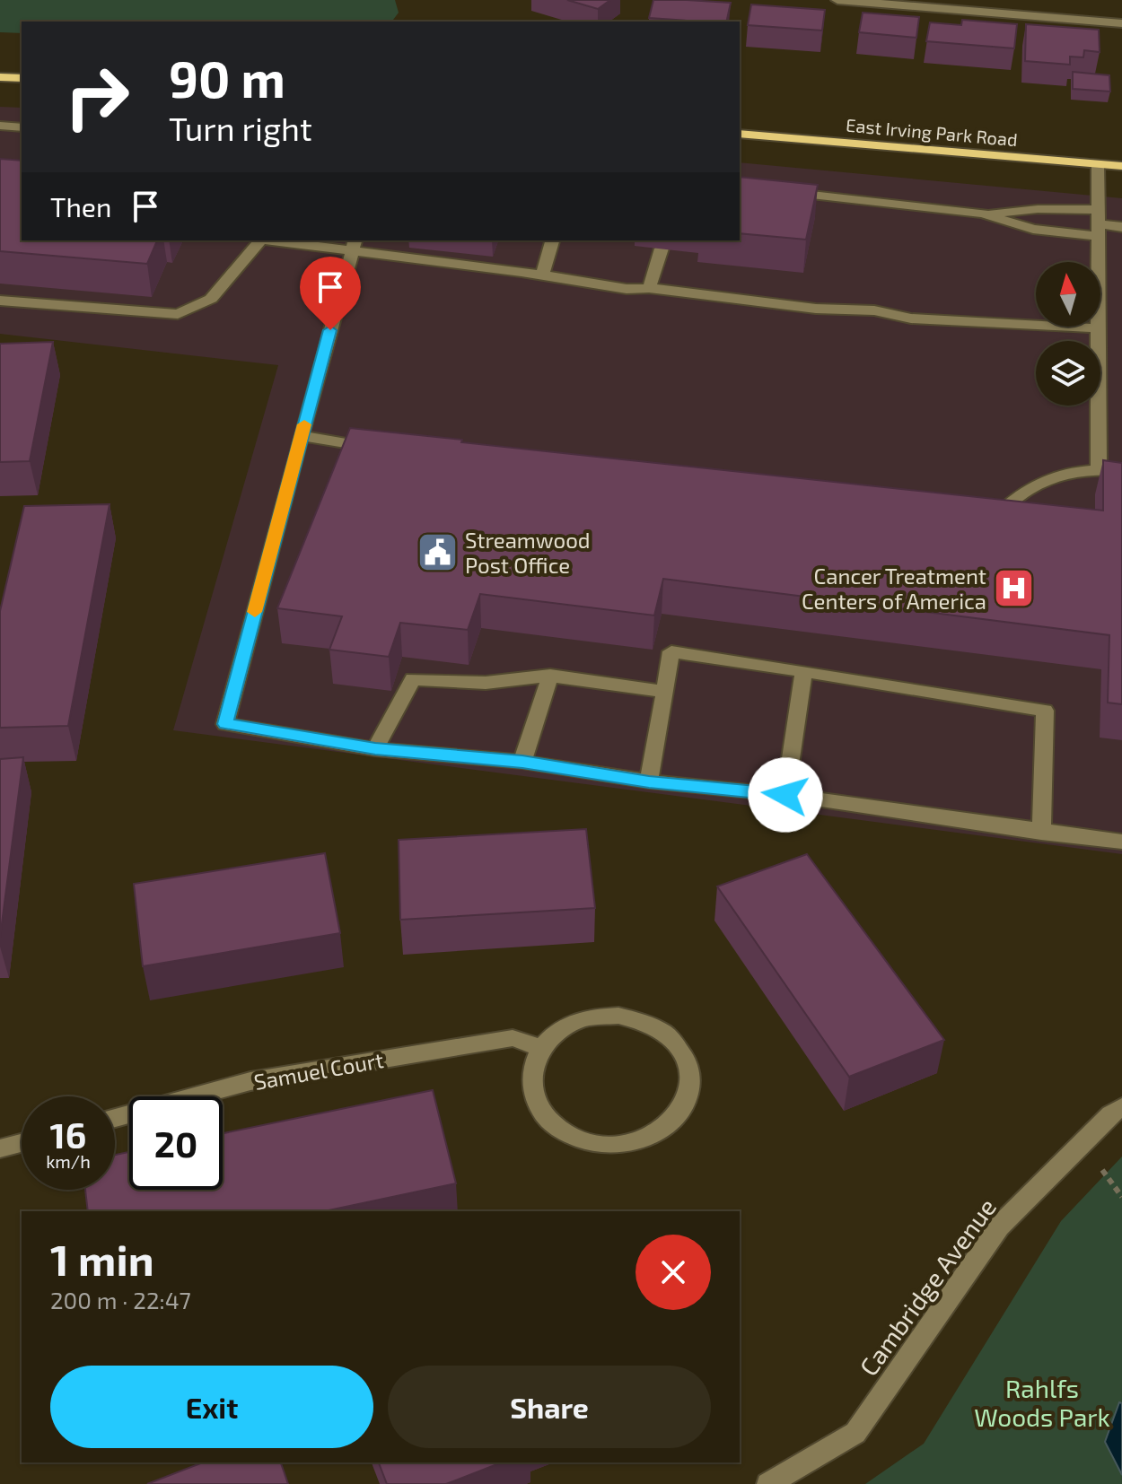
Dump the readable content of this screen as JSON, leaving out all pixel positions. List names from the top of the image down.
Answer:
{
  "streets": {
    "main road": ["East Irving Park Road"],
    "street": ["Samuel Court", "Cambridge Avenue"]
  },
  "parks": ["Rahlfs Woods Park"],
  "places": {
    "public building": ["Streamwood Post Office"],
    "hospital": ["Cancer Treatment Centers of America"]
  },
  "north": "top",
  "page": {
    "turn": ["90 m", "Turn right"],
    "then": "Then",
    "speed": "16 km/h",
    "limit": "20",
    "heading": ["1 min", "200 m · 22:47"],
    "buttons": ["Exit", "Share"]
  }
}
